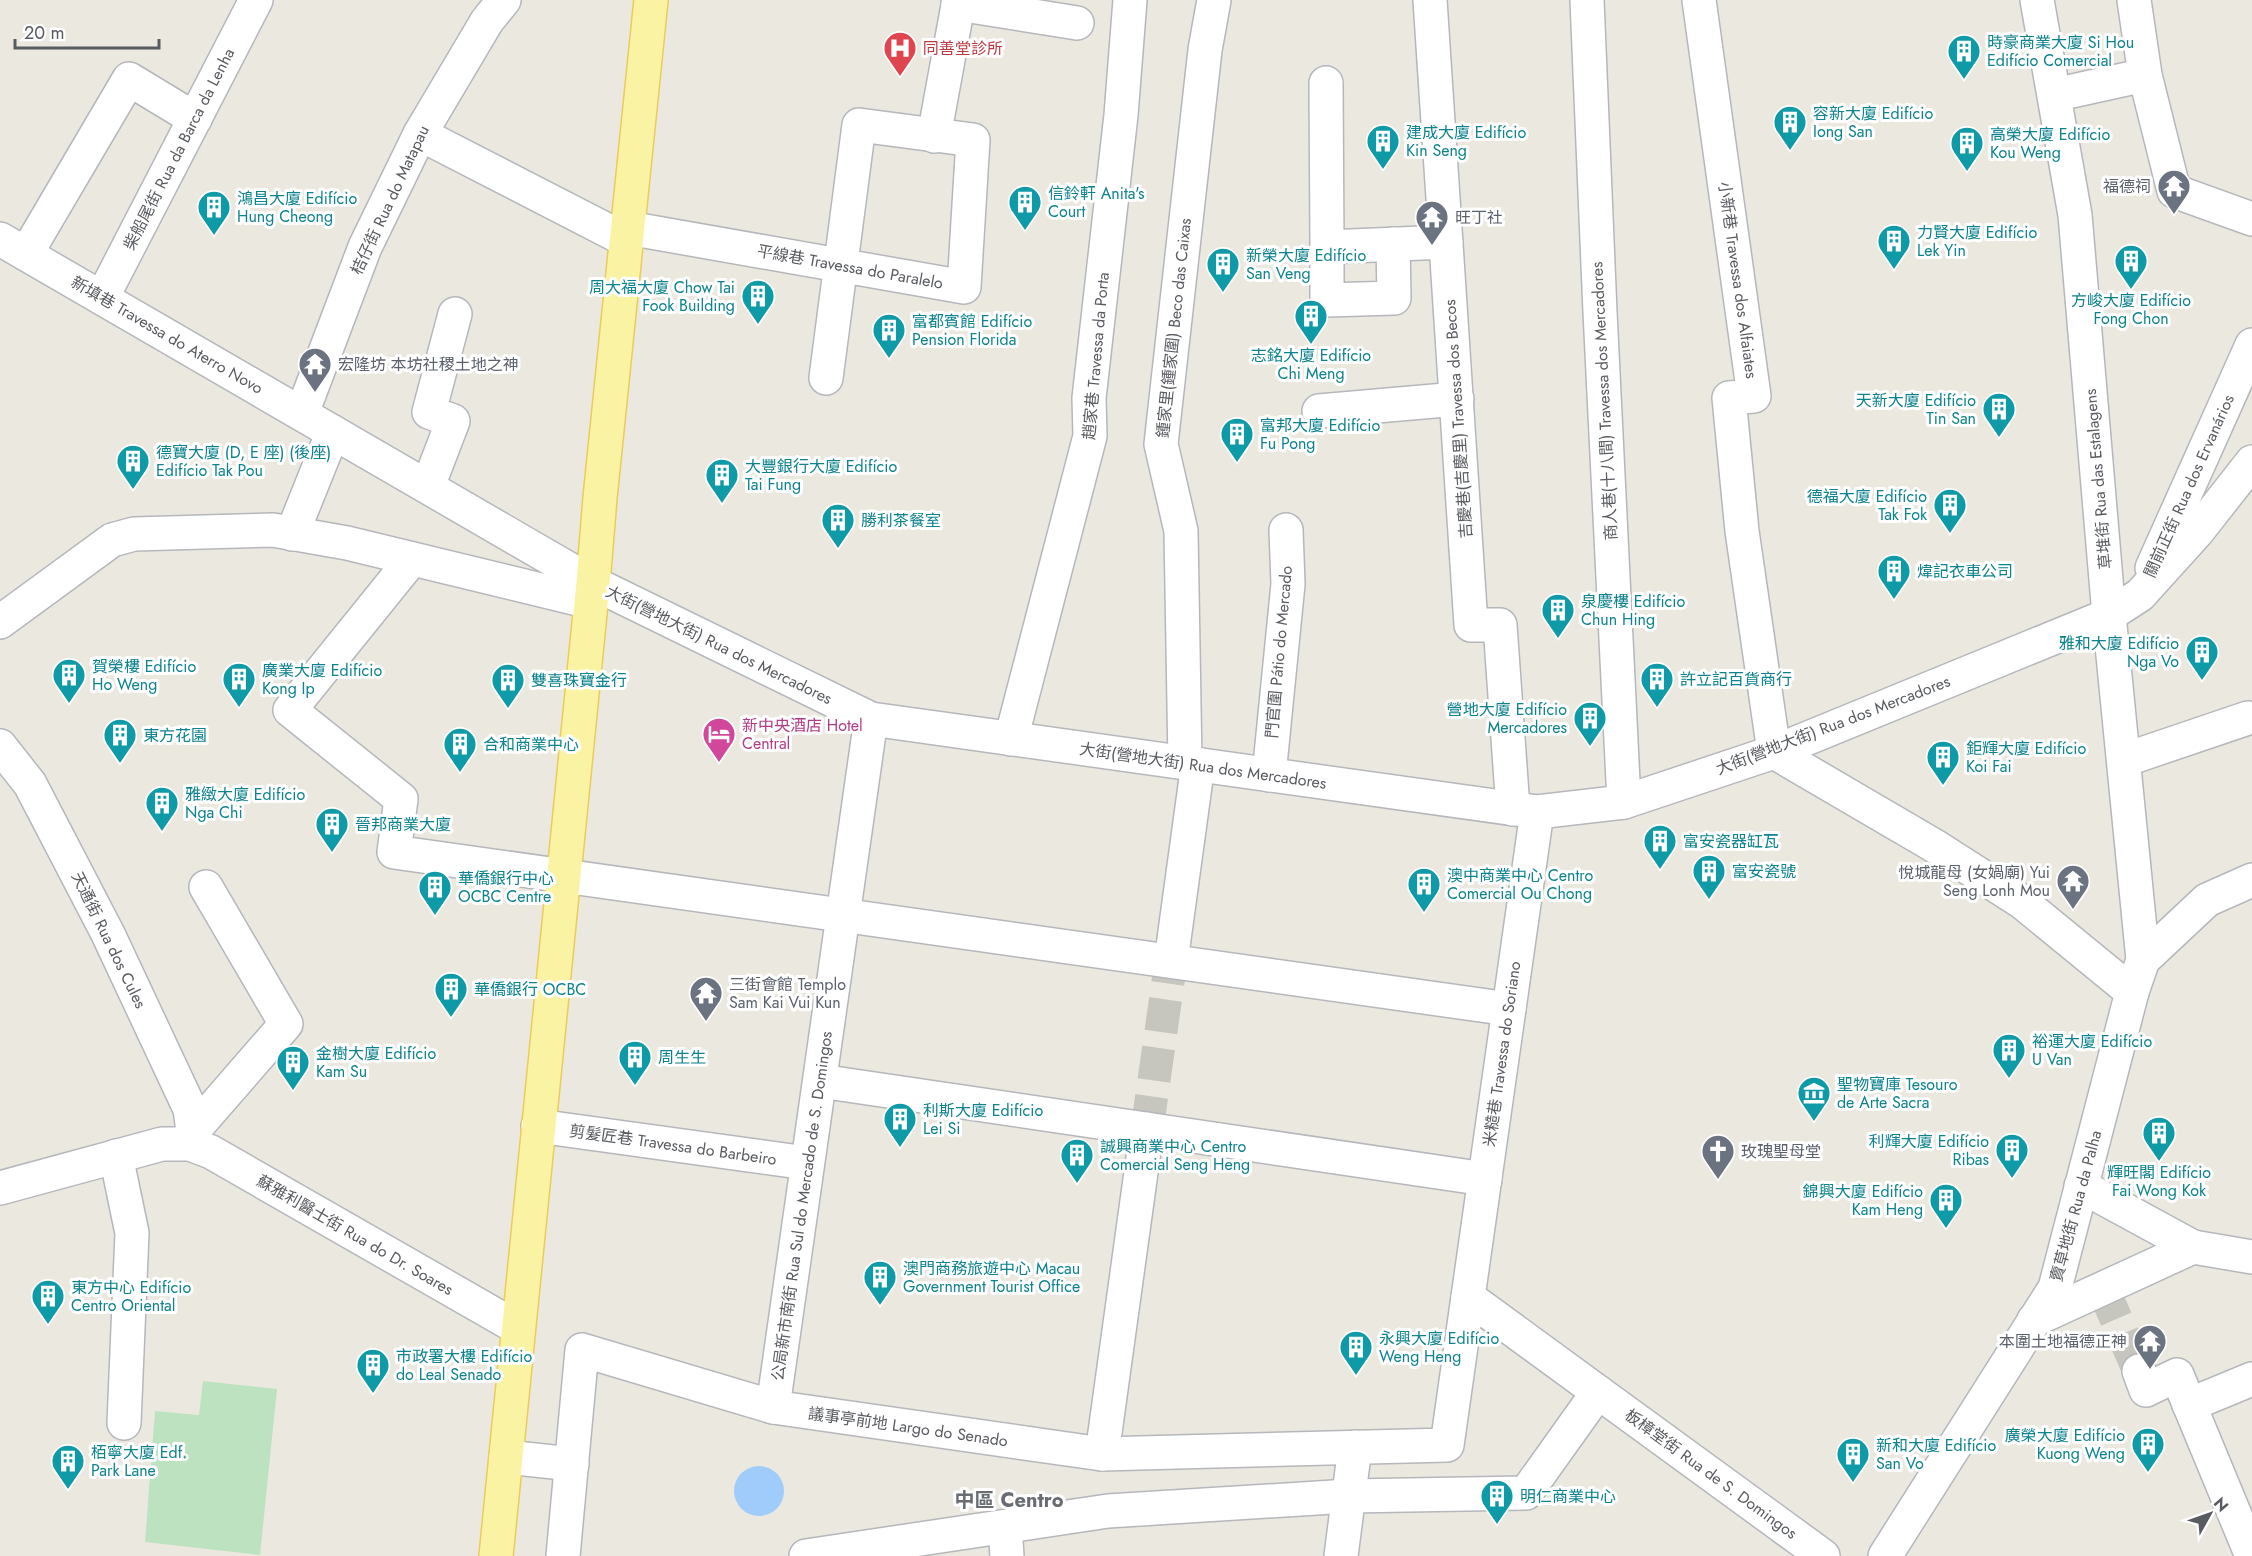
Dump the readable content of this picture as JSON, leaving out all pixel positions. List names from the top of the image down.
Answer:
{
  "streets": {
    "street": [
      "柴船尾街 Rua da Barca da Lenha",
      "桔仔街 Rua do Matapau",
      "平線巷 Travessa do Paralelo",
      "小新巷 Travessa dos Alfaiates",
      "鍾家里(鍾家圍) Beco das Caixas",
      "新填巷 Travessa do Aterro Novo",
      "趙家巷 Travessa da Porta",
      "商人巷(十八間) Travessa dos Mercadores",
      "吉慶巷(吉慶里) Travessa dos Becos",
      "草堆街 Rua das Estalagens",
      "關前正街 Rua dos Ervanários",
      "大街(營地大街) Rua dos Mercadores",
      "門官圍 Pátio do Mercado",
      "天通街 Rua dos Cules",
      "米糙巷 Travessa do Soriano",
      "剪髮匠巷 Travessa do Barbeiro",
      "公局新市南街 Rua Sul do Mercado de S. Domingos",
      "賣草地街 Rua da Palha",
      "蘇雅利醫士街 Rua do Dr. Soares",
      "議事亭前地 Largo do Senado",
      "板樟堂街 Rua de S. Domingos"
    ]
  },
  "crossings": [
    ["柴船尾街 Rua da Barca da Lenha", "新填巷 Travessa do Aterro Novo"],
    ["桔仔街 Rua do Matapau", "平線巷 Travessa do Paralelo"],
    ["桔仔街 Rua do Matapau", "新填巷 Travessa do Aterro Novo"],
    ["小新巷 Travessa dos Alfaiates", "大街(營地大街) Rua dos Mercadores"],
    ["鍾家里(鍾家圍) Beco das Caixas", "大街(營地大街) Rua dos Mercadores"],
    ["新填巷 Travessa do Aterro Novo", "大街(營地大街) Rua dos Mercadores"],
    ["趙家巷 Travessa da Porta", "大街(營地大街) Rua dos Mercadores"],
    ["商人巷(十八間) Travessa dos Mercadores", "大街(營地大街) Rua dos Mercadores"],
    ["吉慶巷(吉慶里) Travessa dos Becos", "大街(營地大街) Rua dos Mercadores"],
    ["吉慶巷(吉慶里) Travessa dos Becos", "米糙巷 Travessa do Soriano"],
    ["草堆街 Rua das Estalagens", "大街(營地大街) Rua dos Mercadores"],
    ["草堆街 Rua das Estalagens", "賣草地街 Rua da Palha"],
    ["關前正街 Rua dos Ervanários", "大街(營地大街) Rua dos Mercadores"],
    ["大街(營地大街) Rua dos Mercadores", "門官圍 Pátio do Mercado"],
    ["大街(營地大街) Rua dos Mercadores", "米糙巷 Travessa do Soriano"],
    ["大街(營地大街) Rua dos Mercadores", "公局新市南街 Rua Sul do Mercado de S. Domingos"],
    ["天通街 Rua dos Cules", "蘇雅利醫士街 Rua do Dr. Soares"],
    ["米糙巷 Travessa do Soriano", "議事亭前地 Largo do Senado"],
    ["米糙巷 Travessa do Soriano", "板樟堂街 Rua de S. Domingos"],
    ["剪髮匠巷 Travessa do Barbeiro", "公局新市南街 Rua Sul do Mercado de S. Domingos"],
    ["公局新市南街 Rua Sul do Mercado de S. Domingos", "議事亭前地 Largo do Senado"]
  ],
  "districts": ["中區 Centro"],
  "places": {
    "hospital": ["同善堂診所"],
    "building": [
      "時豪商業大廈 Si Hou Edifício Comercial",
      "容新大廈 Edifício Iong San",
      "建成大廈 Edifício Kin Seng",
      "高榮大廈 Edifício Kou Weng",
      "信鈴軒 Anita's Court",
      "鴻昌大廈 Edifício Hung Cheong",
      "力賢大廈 Edifício Lek Yin",
      "方峻大廈 Edifício Fong Chon",
      "新榮大廈 Edifício San Veng",
      "周大福大廈 Chow Tai Fook Building",
      "志銘大廈 Edifício Chi Meng",
      "富都賓館 Edifício Pension Florida",
      "天新大廈 Edifício Tin San",
      "富邦大廈 Edifício Fu Pong",
      "德寶大廈 (D, E 座) (後座) Edifício Tak Pou",
      "大豐銀行大廈 Edifício Tai Fung",
      "德福大廈 Edifício Tak Fok",
      "勝利茶餐室",
      "煒記衣車公司",
      "泉慶樓 Edifício Chun Hing",
      "雅和大廈 Edifício Nga Vo",
      "賀榮樓 Edifício Ho Weng",
      "廣業大廈 Edifício Kong Ip",
      "許立記百貨商行",
      "雙喜珠寶金行",
      "營地大廈 Edifício Mercadores",
      "東方花園",
      "合和商業中心",
      "鉅輝大廈 Edifício Koi Fai",
      "雅緻大廈 Edifício Nga Chi",
      "晉邦商業大廈",
      "富安瓷器缸瓦",
      "富安瓷號",
      "澳中商業中心 Centro Comercial Ou Chong",
      "華僑銀行中心 OCBC Centre",
      "華僑銀行 OCBC",
      "裕運大廈 Edifício U Van",
      "周生生",
      "金樹大廈 Edifício Kam Su",
      "利斯大廈 Edifício Lei Si",
      "輝旺閣 Edifício Fai Wong Kok",
      "利輝大廈 Edifício Ribas",
      "誠興商業中心 Centro Comercial Seng Heng",
      "錦興大廈 Edifício Kam Heng",
      "澳門商務旅遊中心 Macau Government Tourist Office",
      "東方中心 Edifício Centro Oriental",
      "永興大廈 Edifício Weng Heng",
      "市政署大樓 Edifício do Leal Senado",
      "廣榮大廈 Edifício Kuong Weng",
      "新和大廈 Edifício San Vo",
      "栢寧大廈 Edf. Park Lane",
      "明仁商業中心"
    ],
    "temple": [
      "福德祠",
      "旺丁社",
      "宏隆坊 本坊社稷土地之神",
      "悅城龍母 (女媧廟) Yui Seng Lonh Mou",
      "三街會館 Templo Sam Kai Vui Kun",
      "本圍土地福德正神"
    ],
    "hotel": ["新中央酒店 Hotel Central"],
    "museum": ["聖物寶庫 Tesouro de Arte Sacra"],
    "church": ["玫瑰聖母堂"]
  },
  "scale_bar": "20 m",
  "north": "top right"
}
